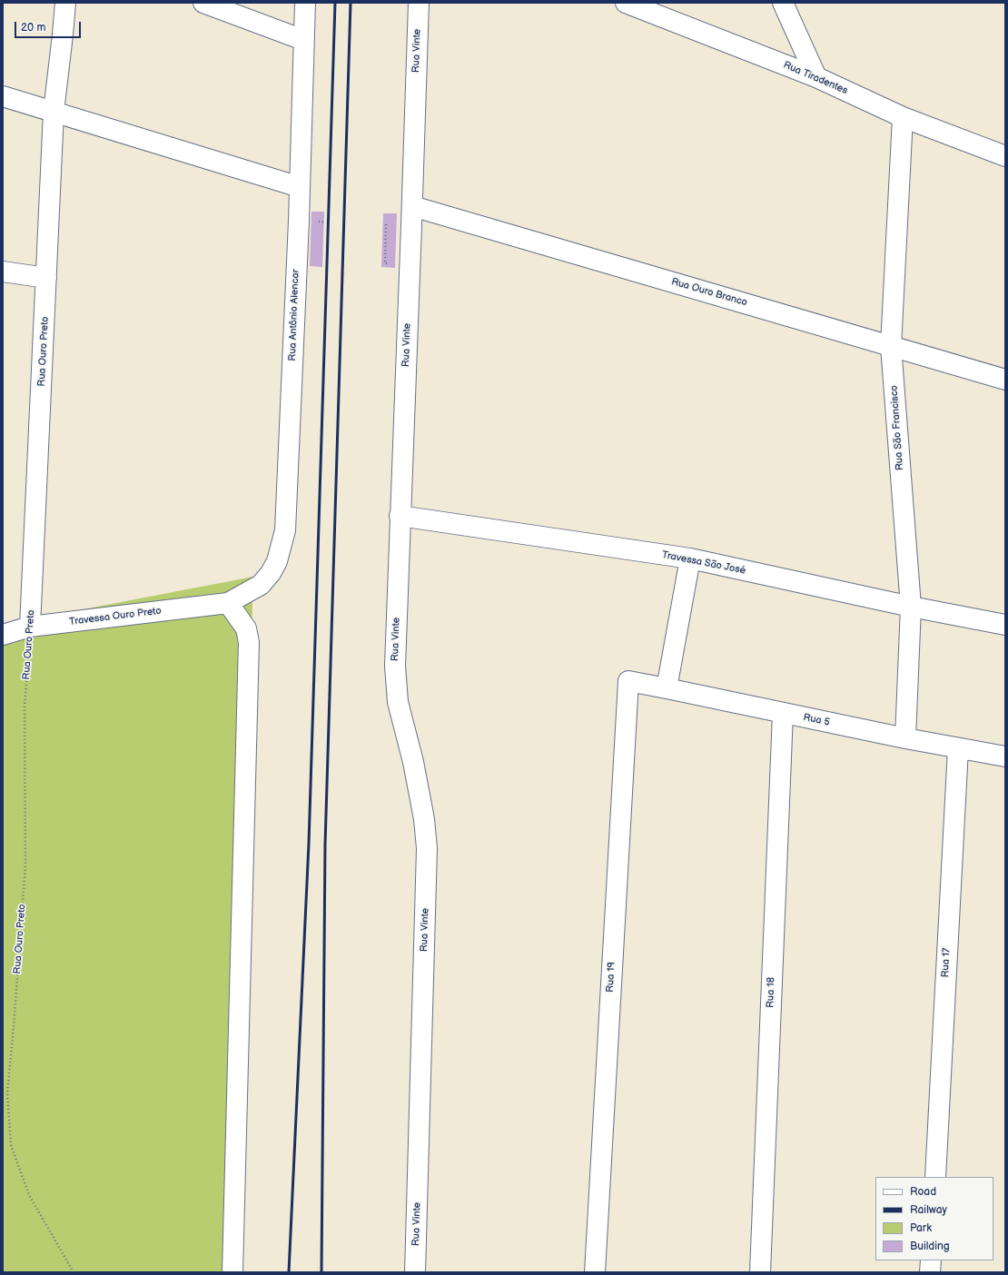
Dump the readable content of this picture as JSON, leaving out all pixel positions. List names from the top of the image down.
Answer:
{
  "streets": {
    "street": [
      "Rua Vinte",
      "Rua Tiradentes",
      "Rua Ouro Branco",
      "Rua Antônio Alencar",
      "Rua Ouro Preto",
      "Rua São Francisco",
      "Travessa São José",
      "Travessa Ouro Preto",
      "Rua 5",
      "Rua 17",
      "Rua 19",
      "Rua 18"
    ]
  },
  "crossings": [
    ["Rua Vinte", "Rua Ouro Branco"],
    ["Rua Vinte", "Travessa São José"],
    ["Rua Tiradentes", "Rua São Francisco"],
    ["Rua Ouro Branco", "Rua São Francisco"],
    ["Rua Antônio Alencar", "Travessa Ouro Preto"],
    ["Rua Ouro Preto", "Travessa Ouro Preto"],
    ["Rua São Francisco", "Travessa São José"],
    ["Rua São Francisco", "Rua 5"],
    ["Rua 5", "Rua 17"],
    ["Rua 5", "Rua 19"],
    ["Rua 5", "Rua 18"]
  ],
  "legend": [
    "Road",
    "Railway",
    "Park",
    "Building"
  ],
  "scale_bar": "20 m"
}
